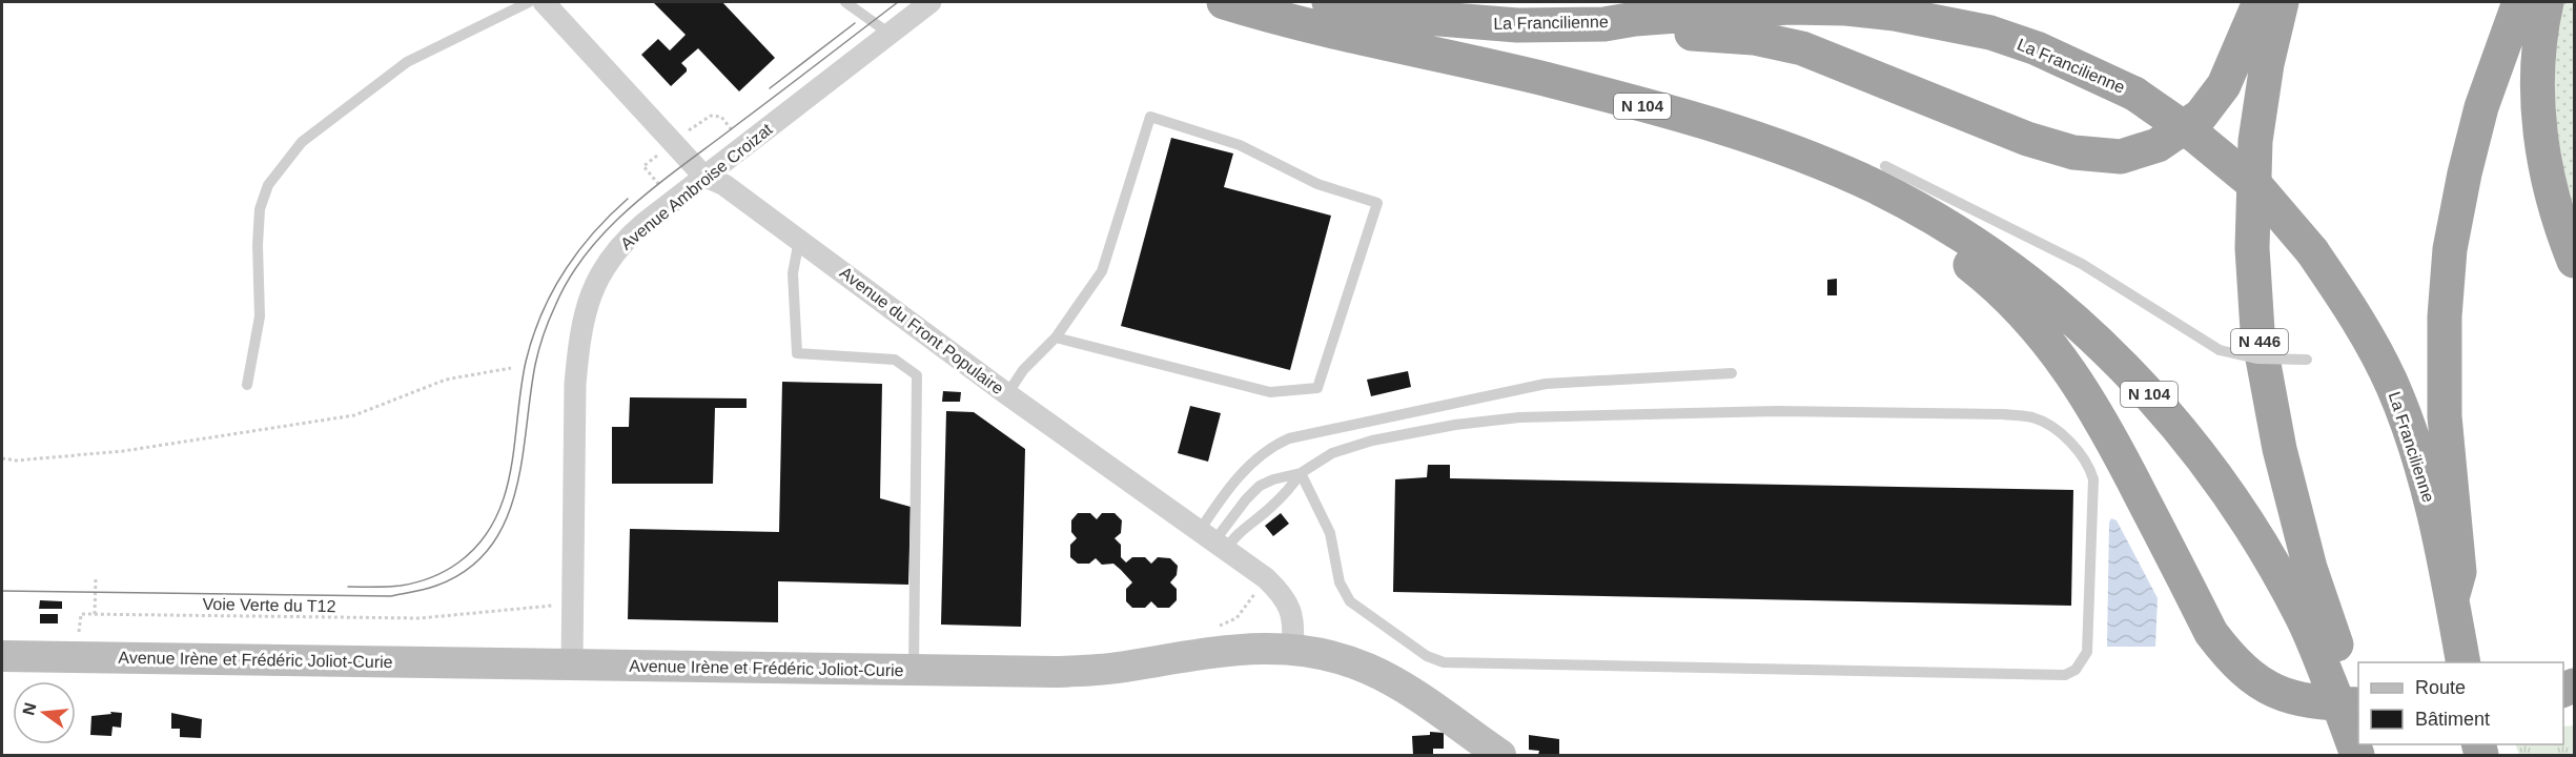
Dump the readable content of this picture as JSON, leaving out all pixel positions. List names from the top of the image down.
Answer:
{
  "streets": {
    "highway": ["La Francilienne", "N 104", "N 446"],
    "main road": ["Avenue Irène et Frédéric Joliot-Curie"],
    "street": ["Avenue Ambroise Croizat", "Avenue du Front Populaire"],
    "path": ["Voie Verte du T12"]
  },
  "crossings": [
    ["N 104", "N 446"],
    ["Avenue Ambroise Croizat", "Avenue du Front Populaire"],
    ["Avenue Ambroise Croizat", "Avenue Irène et Frédéric Joliot-Curie"],
    ["Avenue du Front Populaire", "Avenue Irène et Frédéric Joliot-Curie"]
  ],
  "legend": ["Route", "Bâtiment"],
  "north": "left"
}
